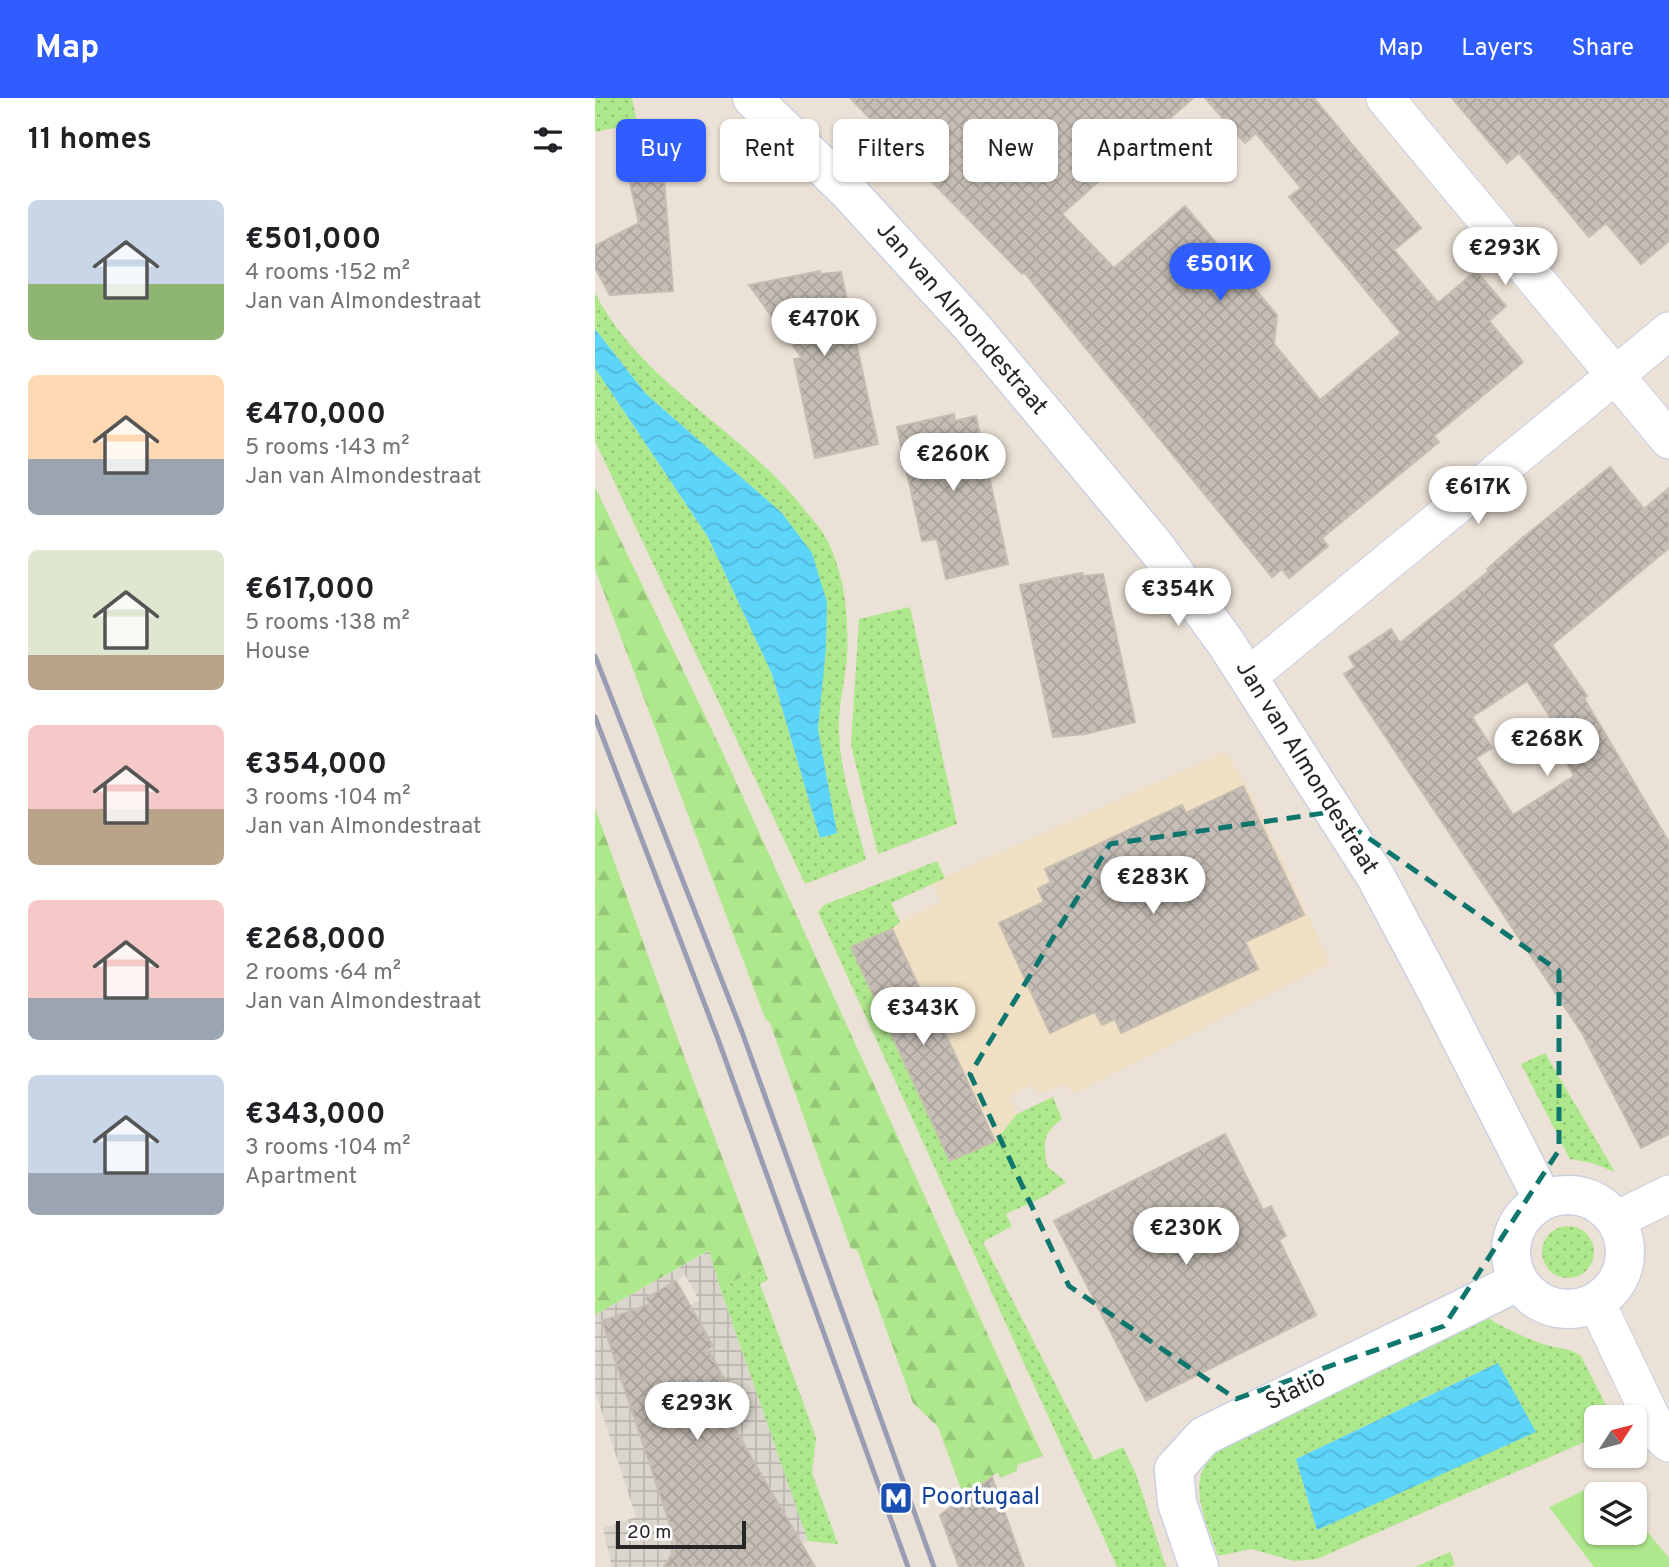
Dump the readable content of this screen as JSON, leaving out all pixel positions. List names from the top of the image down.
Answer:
{
  "streets": {
    "street": ["Jan van Almondestraat", "Statio"]
  },
  "crossings": [
    ["Jan van Almondestraat", "Statio"]
  ],
  "places": {
    "metro station": ["Poortugaal"]
  },
  "scale_bar": "20 m",
  "north": "top right",
  "page": {
    "header": "Map",
    "nav": ["Map", "Layers", "Share"],
    "heading": "11 homes",
    "chip": [
      "Buy",
      "Rent",
      "Filters",
      "New",
      "Apartment"
    ],
    "list": [
      {
        "name": "€501,000",
        "note": "4 rooms · 152 m² · Jan van Almondestraat"
      },
      {
        "name": "€470,000",
        "note": "5 rooms · 143 m² · Jan van Almondestraat"
      },
      {
        "name": "€617,000",
        "note": "5 rooms · 138 m² · House"
      },
      {
        "name": "€354,000",
        "note": "3 rooms · 104 m² · Jan van Almondestraat"
      },
      {
        "name": "€268,000",
        "note": "2 rooms · 64 m² · Jan van Almondestraat"
      },
      {
        "name": "€343,000",
        "note": "3 rooms · 104 m² · Apartment"
      }
    ],
    "price": [
      "€293K",
      "€501K",
      "€470K",
      "€260K",
      "€617K",
      "€354K",
      "€268K",
      "€283K",
      "€343K",
      "€230K",
      "€293K"
    ],
    "scale": "20 m"
  }
}
